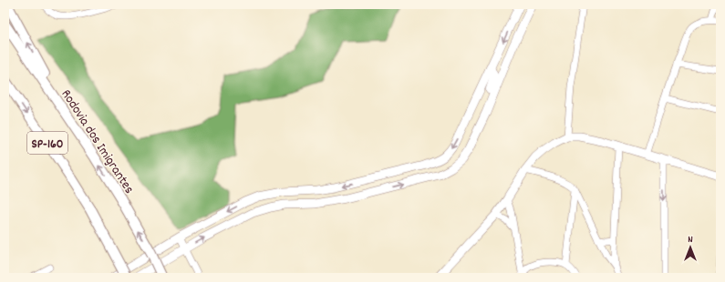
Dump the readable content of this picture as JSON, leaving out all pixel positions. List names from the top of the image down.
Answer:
{
  "streets": {
    "highway": ["Rodovia dos Imigrantes", "SP-160"]
  },
  "north": "top"
}
